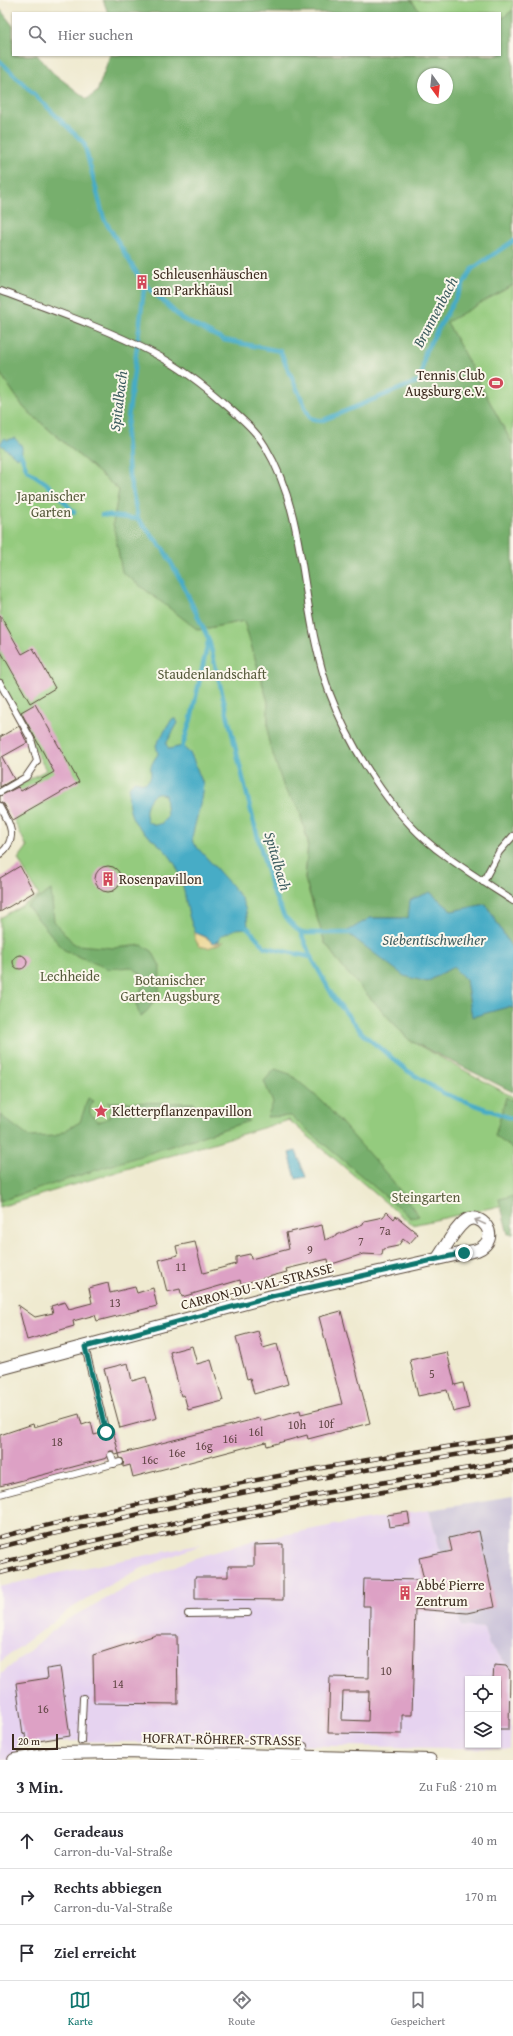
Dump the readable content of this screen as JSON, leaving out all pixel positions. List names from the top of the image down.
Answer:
{
  "streets": {
    "street": ["CARRON-DU-VAL-STRASSE", "HOFRAT-RÖHRER-STRASSE"]
  },
  "water": ["Brunnenbach", "Spitalbach", "Siebentischweiher"],
  "parks": [
    "Japanischer Garten",
    "Staudenlandschaft",
    "Lechheide",
    "Botanischer Garten Augsburg",
    "Steingarten"
  ],
  "places": {
    "building": ["Schleusenhäuschen am Parkhäusl", "Rosenpavillon", "Abbé Pierre Zentrum"],
    "sports": ["Tennis Club Augsburg e.V."],
    "place": ["Kletterpflanzenpavillon"]
  },
  "house_numbers": [
    "7a",
    "7",
    "9",
    "11",
    "13",
    "5",
    "10f",
    "10h",
    "16l",
    "16i",
    "18",
    "16g",
    "16e",
    "16c",
    "10",
    "14",
    "16"
  ],
  "scale_bar": "20 m",
  "north": "bottom",
  "page": {
    "search": "Hier suchen",
    "scale": "20 m",
    "heading": ["3 Min.", "Zu Fuß · 210 m"],
    "list": [
      ["Geradeaus", "Carron-du-Val-Straße", "40 m"],
      ["Rechts abbiegen", "Carron-du-Val-Straße", "170 m"],
      "Ziel erreicht"
    ],
    "nav": ["Karte", "Route", "Gespeichert"]
  }
}
